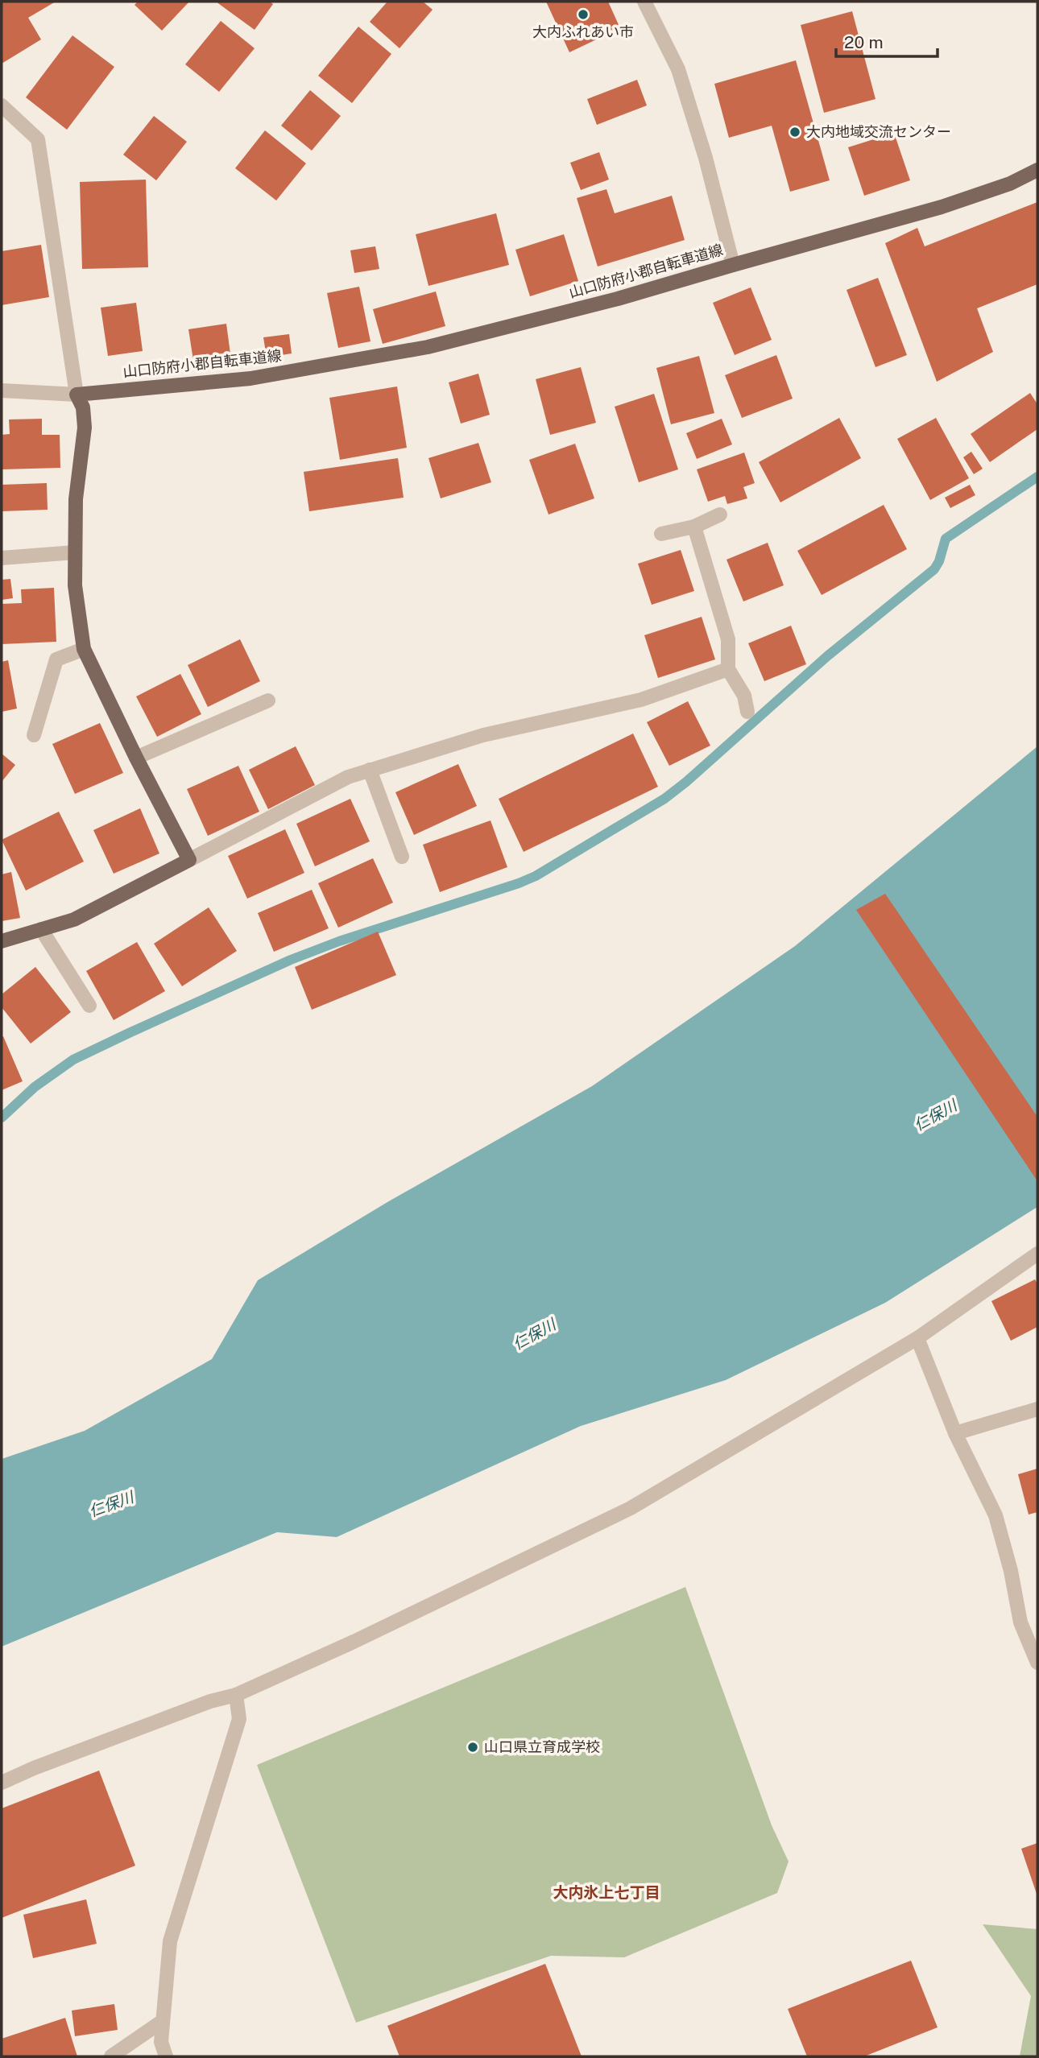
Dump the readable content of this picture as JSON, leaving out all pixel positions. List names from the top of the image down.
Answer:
{
  "streets": {
    "main road": ["山口防府小郡自転車道線"]
  },
  "districts": ["大内氷上七丁目"],
  "water": ["仁保川"],
  "places": ["大内ふれあい市", "大内地域交流センター", "山口県立育成学校"],
  "scale_bar": "20 m"
}
